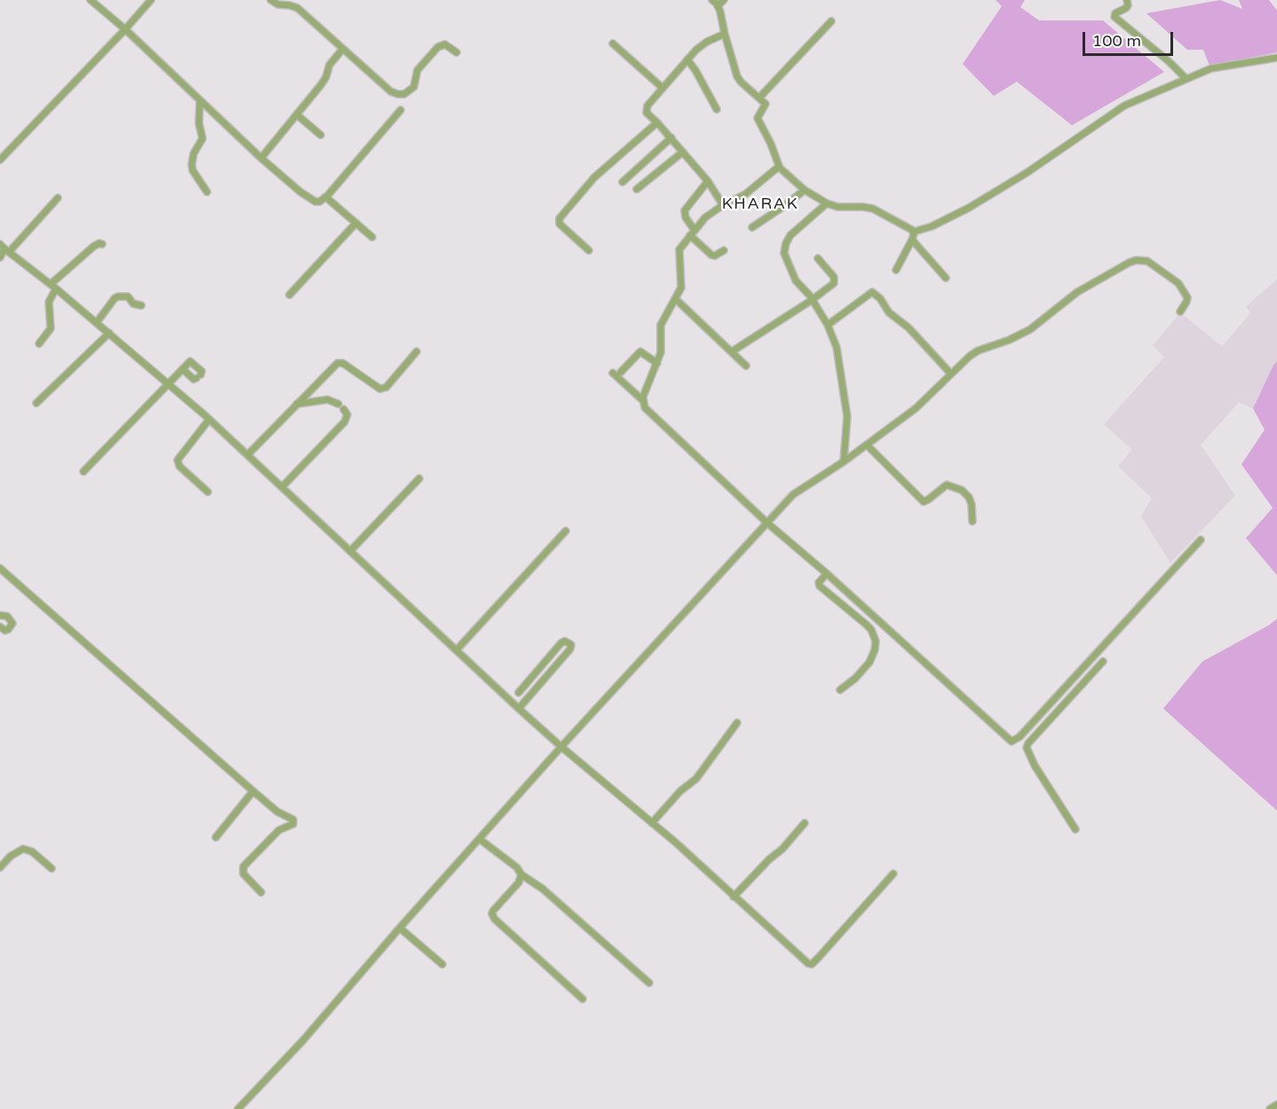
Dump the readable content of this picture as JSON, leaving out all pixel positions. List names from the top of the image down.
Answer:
{
  "districts": ["KHARAK"],
  "scale_bar": "100 m"
}
